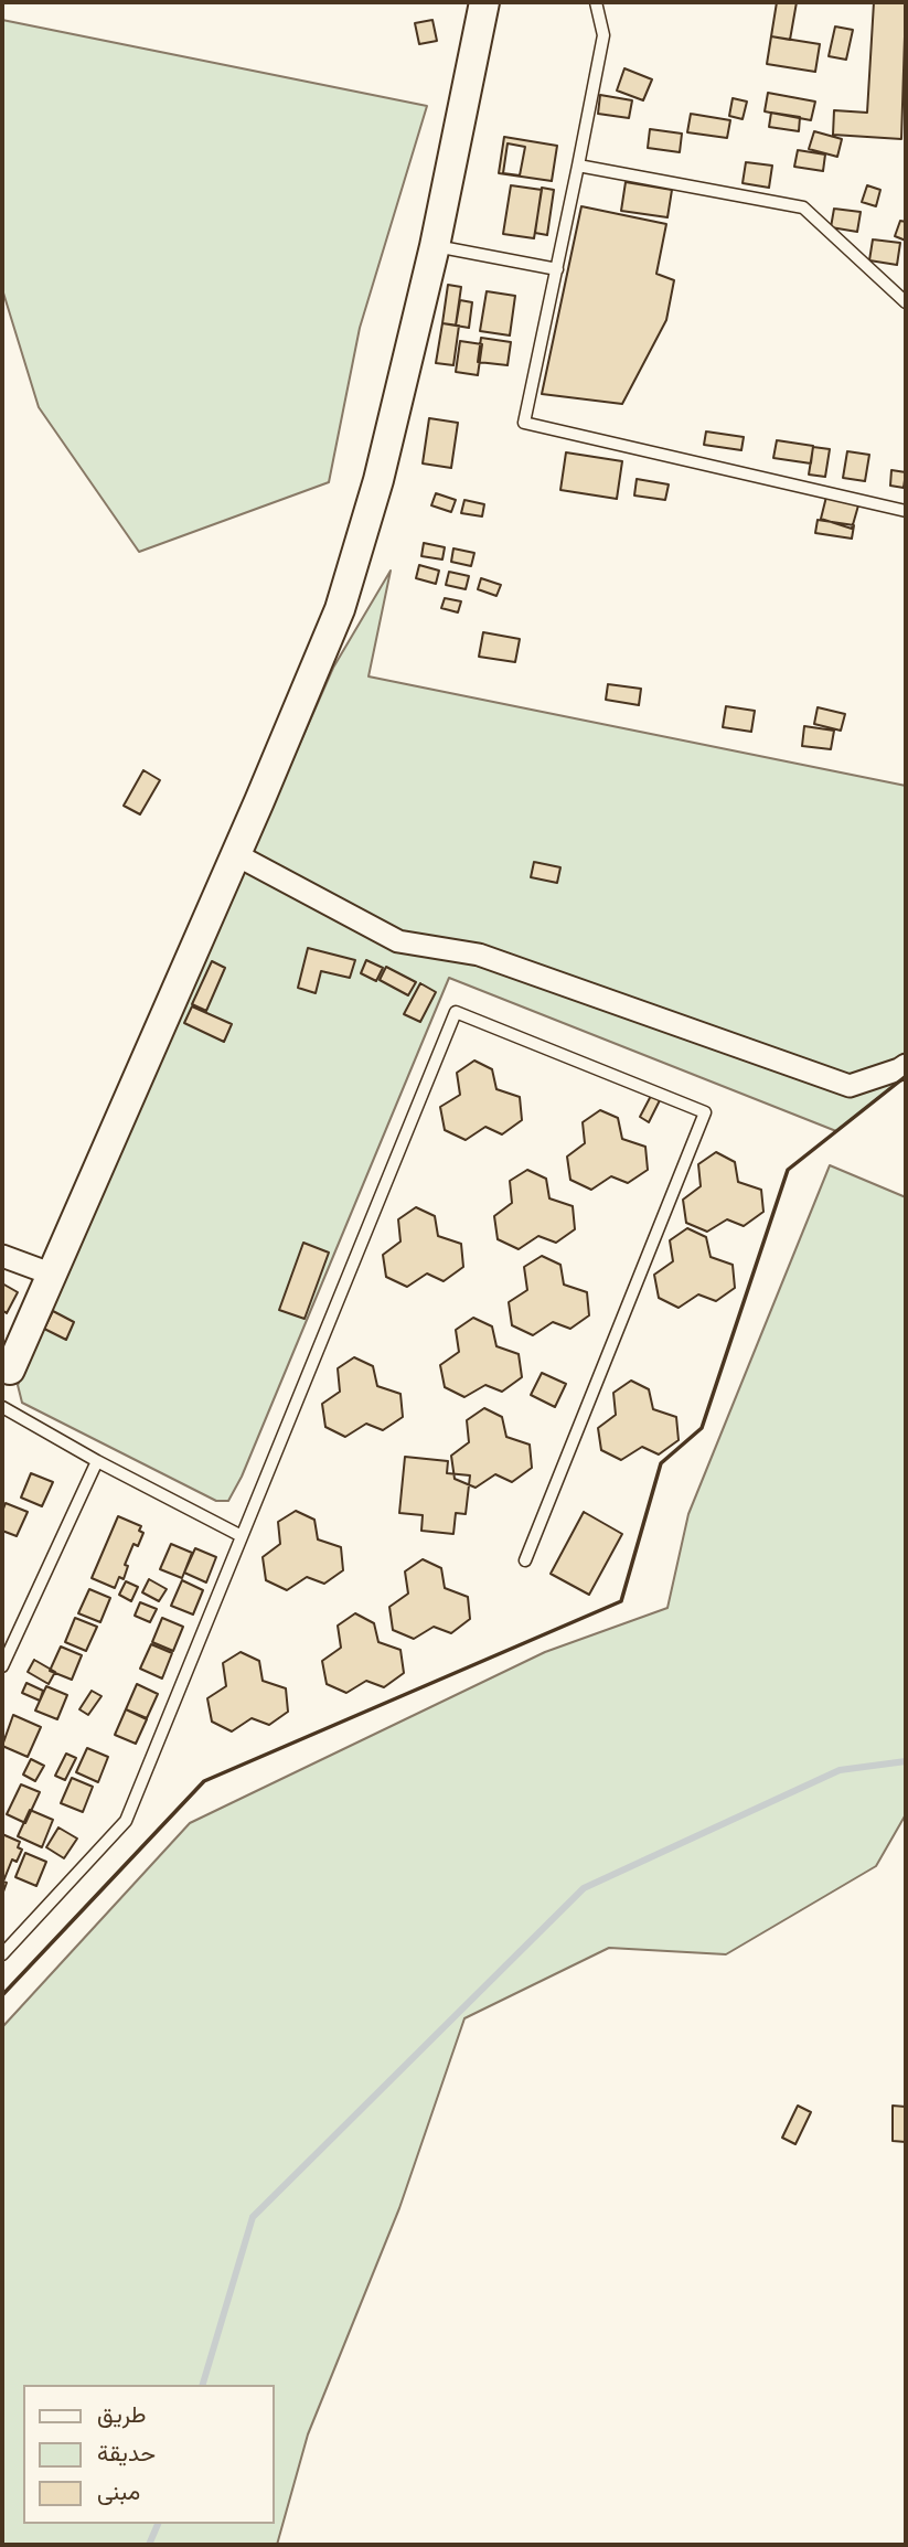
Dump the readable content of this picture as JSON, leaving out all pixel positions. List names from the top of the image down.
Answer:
{
  "legend": ["طريق", "حديقة", "مبنى"]
}
